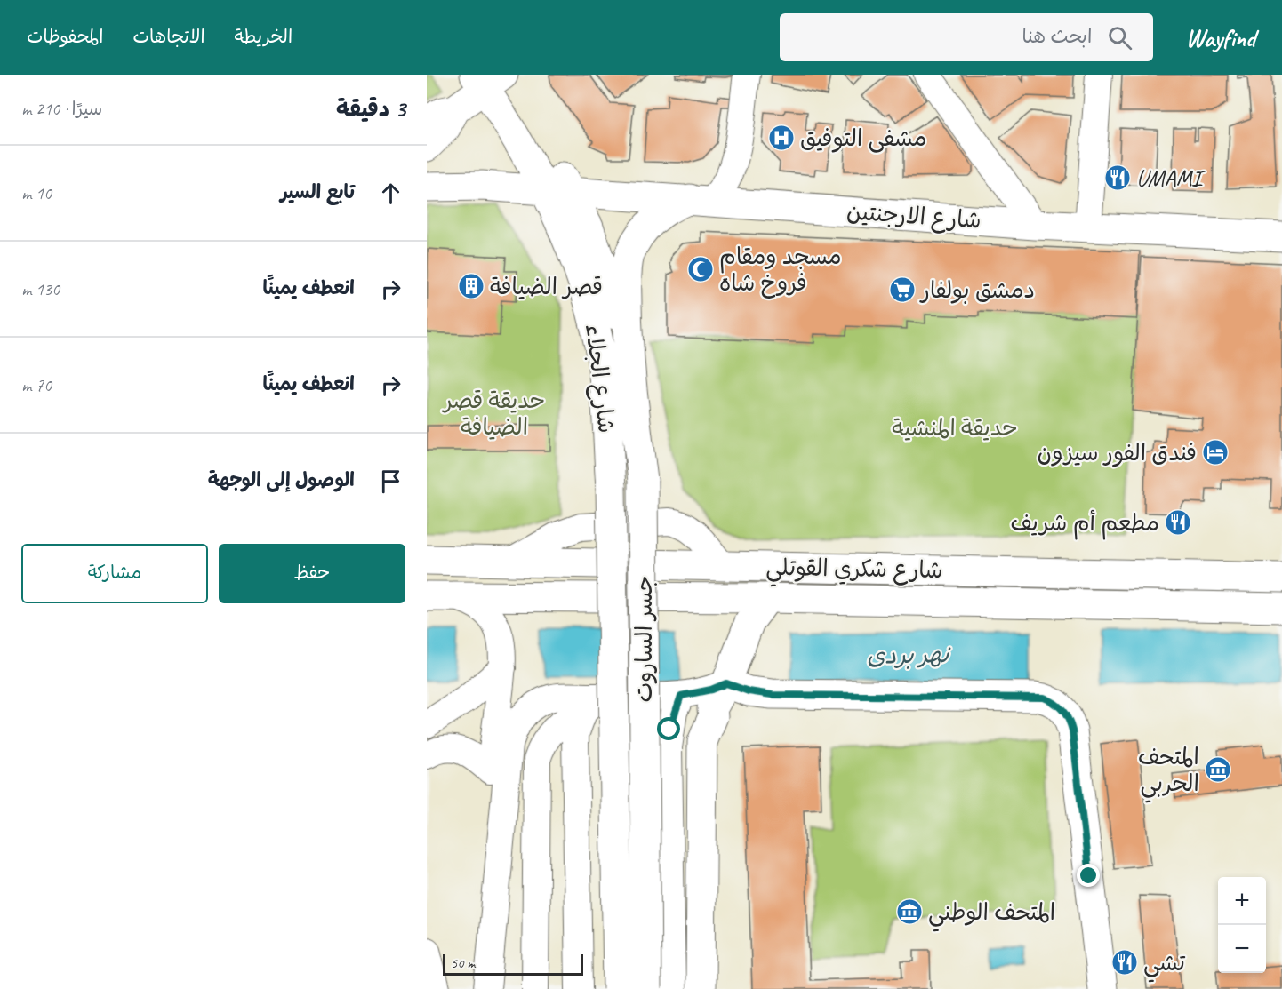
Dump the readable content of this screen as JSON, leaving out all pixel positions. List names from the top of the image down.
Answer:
{
  "streets": {
    "main road": [
      "شارع الارجنتين",
      "شارع الجلاء",
      "شارع شكري القوتلي",
      "جسر الساروت"
    ]
  },
  "crossings": [
    ["شارع الارجنتين", "شارع الجلاء"],
    ["شارع الجلاء", "جسر الساروت"]
  ],
  "water": ["نهر بردى"],
  "parks": ["حديقة قصر الضيافة", "حديقة المنشية"],
  "places": {
    "hospital": ["مشفى التوفيق"],
    "restaurant": ["UMAMI", "مطعم أم شريف", "تشي"],
    "mosque": ["مسجد ومقام فروخ شاه"],
    "building": ["قصر الضيافة"],
    "supermarket": ["دمشق بولفار"],
    "hotel": ["فندق الفور سيزون"],
    "museum": ["المتحف الحربي", "المتحف الوطني"]
  },
  "scale_bar": "50 m",
  "page": {
    "header": "Wayfind",
    "search": "ابحث هنا",
    "nav": ["الخريطة", "الاتجاهات", "المحفوظات"],
    "heading": ["3 دقيقة", "سيرًا · 210 m"],
    "list": [
      ["تابع السير", "10 m"],
      ["انعطف يمينًا", "130 m"],
      ["انعطف يمينًا", "70 m"],
      "الوصول إلى الوجهة"
    ],
    "buttons": ["حفظ", "مشاركة"],
    "map_buttons": ["+", "−"],
    "scale": "50 m"
  }
}
